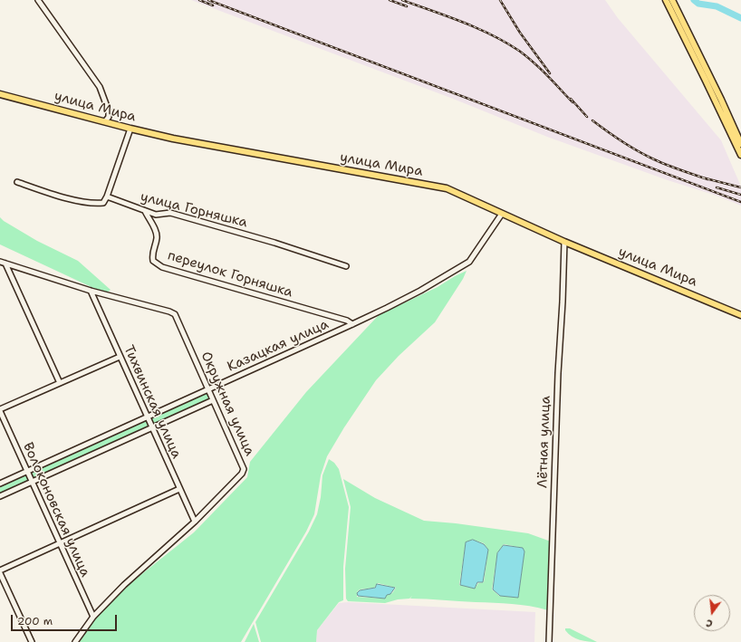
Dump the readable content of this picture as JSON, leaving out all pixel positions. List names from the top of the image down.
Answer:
{
  "streets": {
    "main road": ["улица Мира"],
    "street": [
      "улица Горняшка",
      "переулок Горняшка",
      "Казацкая улица",
      "Тихвинская улица",
      "Окружная улица",
      "Лётная улица",
      "Волоконовская улица"
    ]
  },
  "crossings": [
    ["улица Мира", "Казацкая улица"],
    ["улица Мира", "Лётная улица"],
    ["улица Горняшка", "переулок Горняшка"],
    ["переулок Горняшка", "Казацкая улица"],
    ["Казацкая улица", "Тихвинская улица"],
    ["Казацкая улица", "Окружная улица"],
    ["Казацкая улица", "Волоконовская улица"],
    ["Тихвинская улица", "Окружная улица"],
    ["Окружная улица", "Волоконовская улица"]
  ],
  "scale_bar": "200 m",
  "north": "bottom"
}
